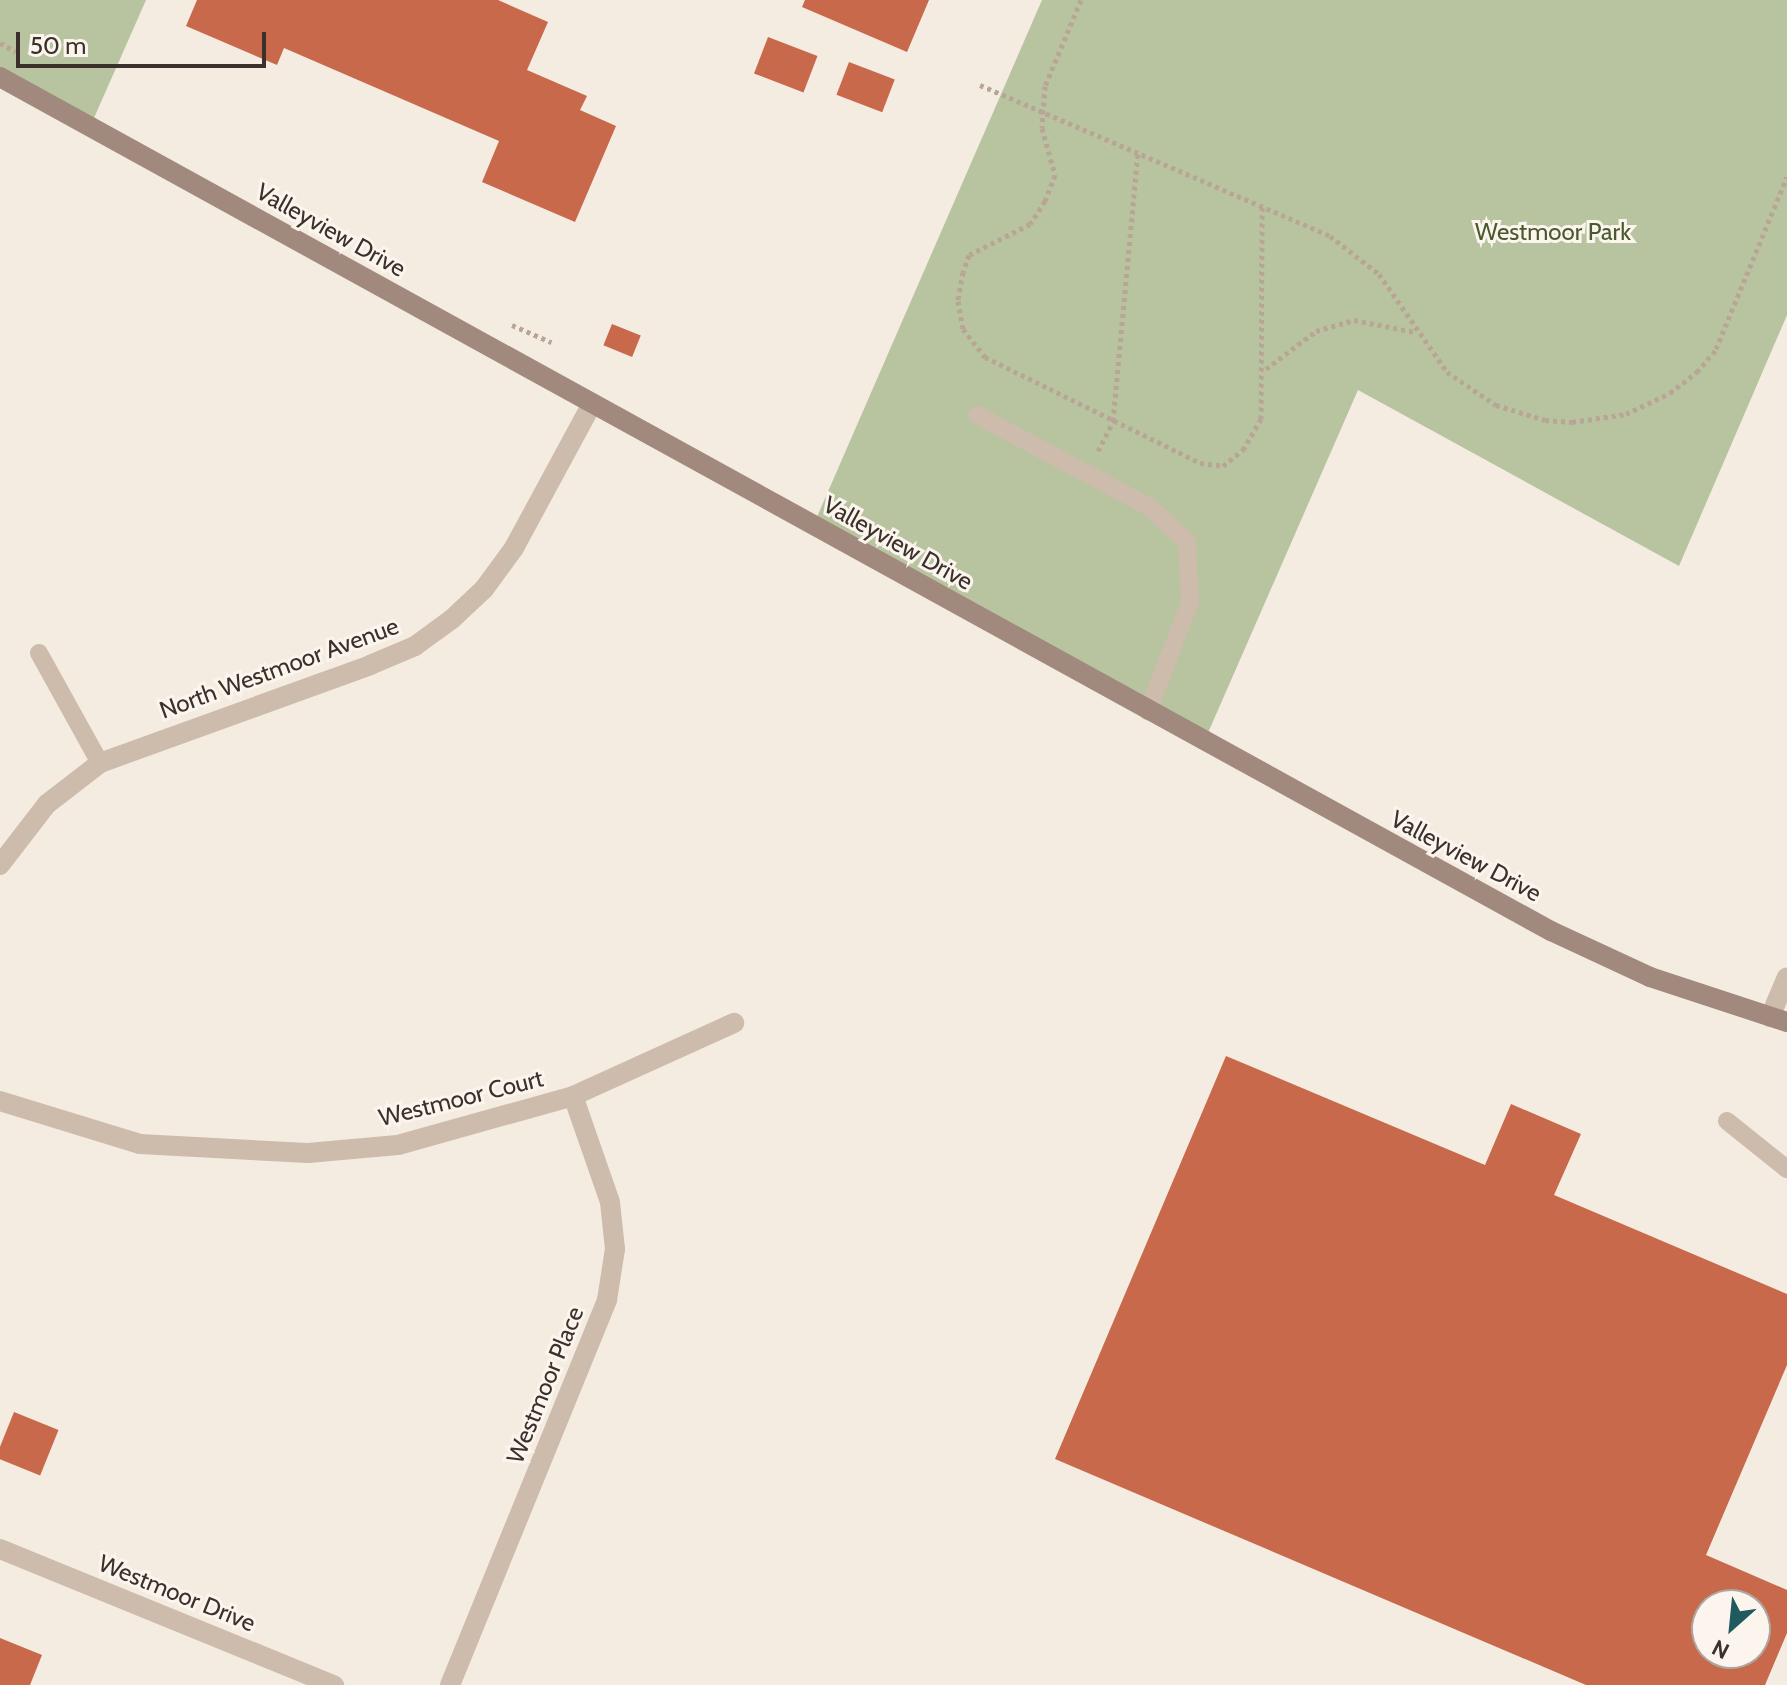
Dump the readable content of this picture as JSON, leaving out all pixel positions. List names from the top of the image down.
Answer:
{
  "streets": {
    "street": [
      "Valleyview Drive",
      "North Westmoor Avenue",
      "Westmoor Court",
      "Westmoor Place",
      "Westmoor Drive"
    ]
  },
  "crossings": [
    ["Valleyview Drive", "North Westmoor Avenue"],
    ["Westmoor Court", "Westmoor Place"]
  ],
  "parks": ["Westmoor Park"],
  "scale_bar": "50 m",
  "north": "bottom left"
}
